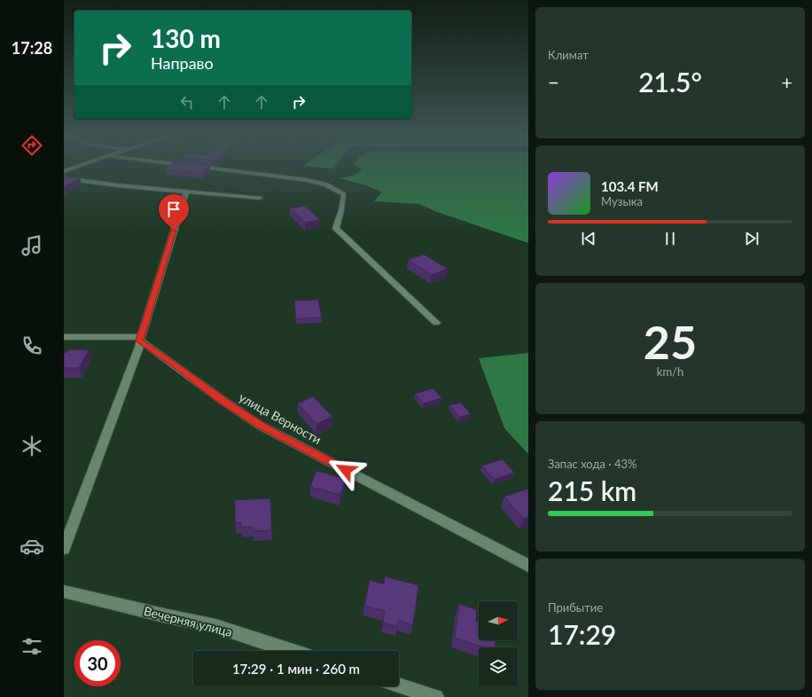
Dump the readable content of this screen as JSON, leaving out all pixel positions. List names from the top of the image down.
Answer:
{
  "streets": {
    "street": ["улица Верности", "Вечерняя улица"]
  },
  "north": "right",
  "page": {
    "tabs": "17:28",
    "tile": [
      "Климат",
      ["25", "km/h"],
      ["Запас хода · 43%", "215 km"],
      ["Прибытие", "17:29"]
    ],
    "turn": ["130 m", "Направо"],
    "heat": ["−", "21.5°", "+"],
    "song": ["103.4 FM", "Музыка"],
    "limit": "30",
    "trip": "17:29 · 1 мин · 260 m"
  }
}
